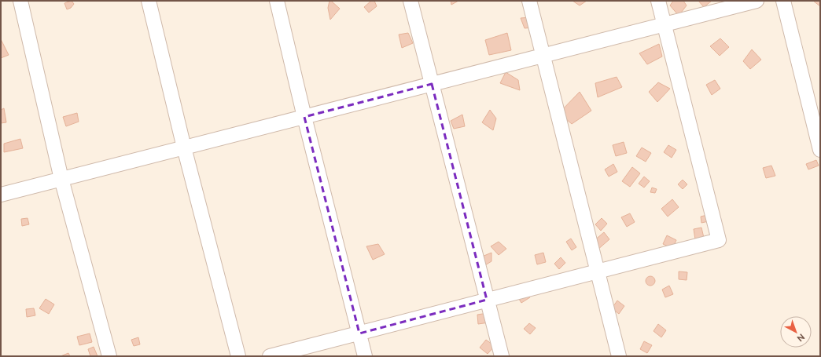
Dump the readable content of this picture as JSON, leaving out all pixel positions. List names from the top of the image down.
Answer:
{
  "north": "bottom right"
}
